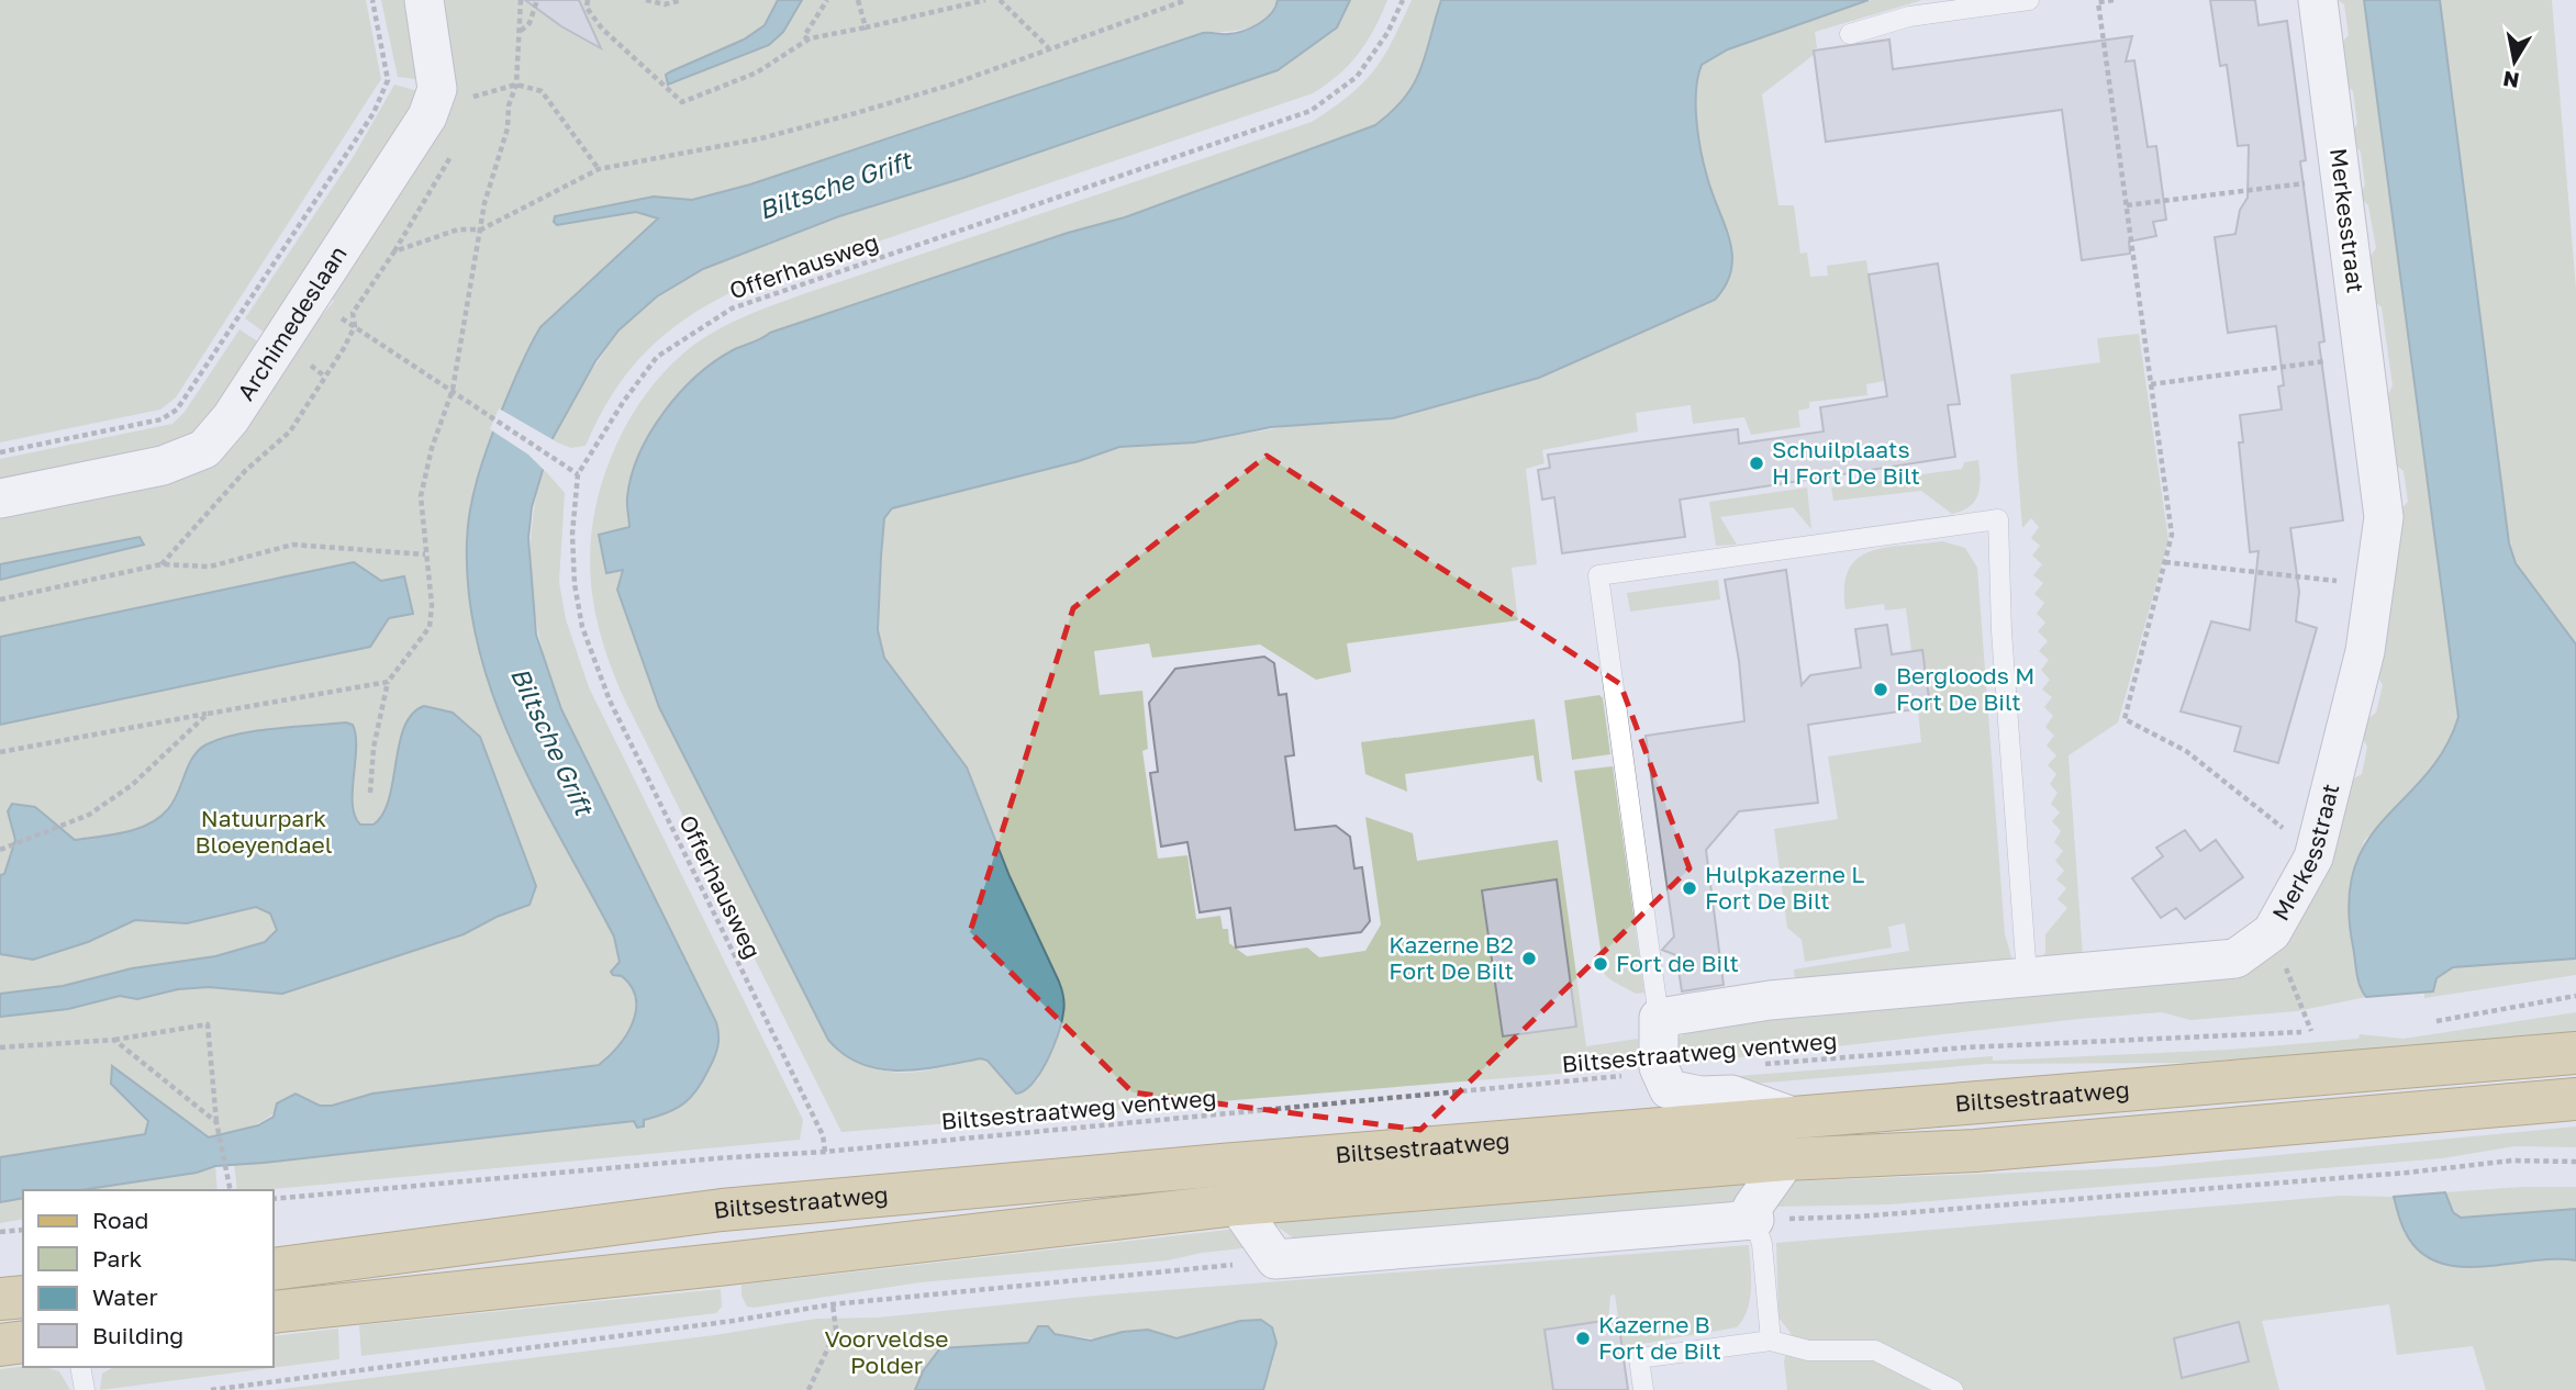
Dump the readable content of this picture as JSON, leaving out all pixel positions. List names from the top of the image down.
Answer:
{
  "streets": {
    "main road": ["Biltsestraatweg"],
    "street": ["Merkesstraat", "Archimedeslaan"],
    "path": ["Offerhausweg", "Biltsestraatweg ventweg"]
  },
  "crossings": [
    ["Offerhausweg", "Biltsestraatweg ventweg"]
  ],
  "water": ["Biltsche Grift"],
  "parks": ["Natuurpark Bloeyendael", "Voorveldse Polder"],
  "places": [
    "Schuilplaats H Fort De Bilt",
    "Bergloods M Fort De Bilt",
    "Hulpkazerne L Fort De Bilt",
    "Kazerne B2 Fort De Bilt",
    "Fort de Bilt",
    "Kazerne B Fort de Bilt"
  ],
  "legend": [
    "Road",
    "Park",
    "Water",
    "Building"
  ],
  "north": "bottom"
}
